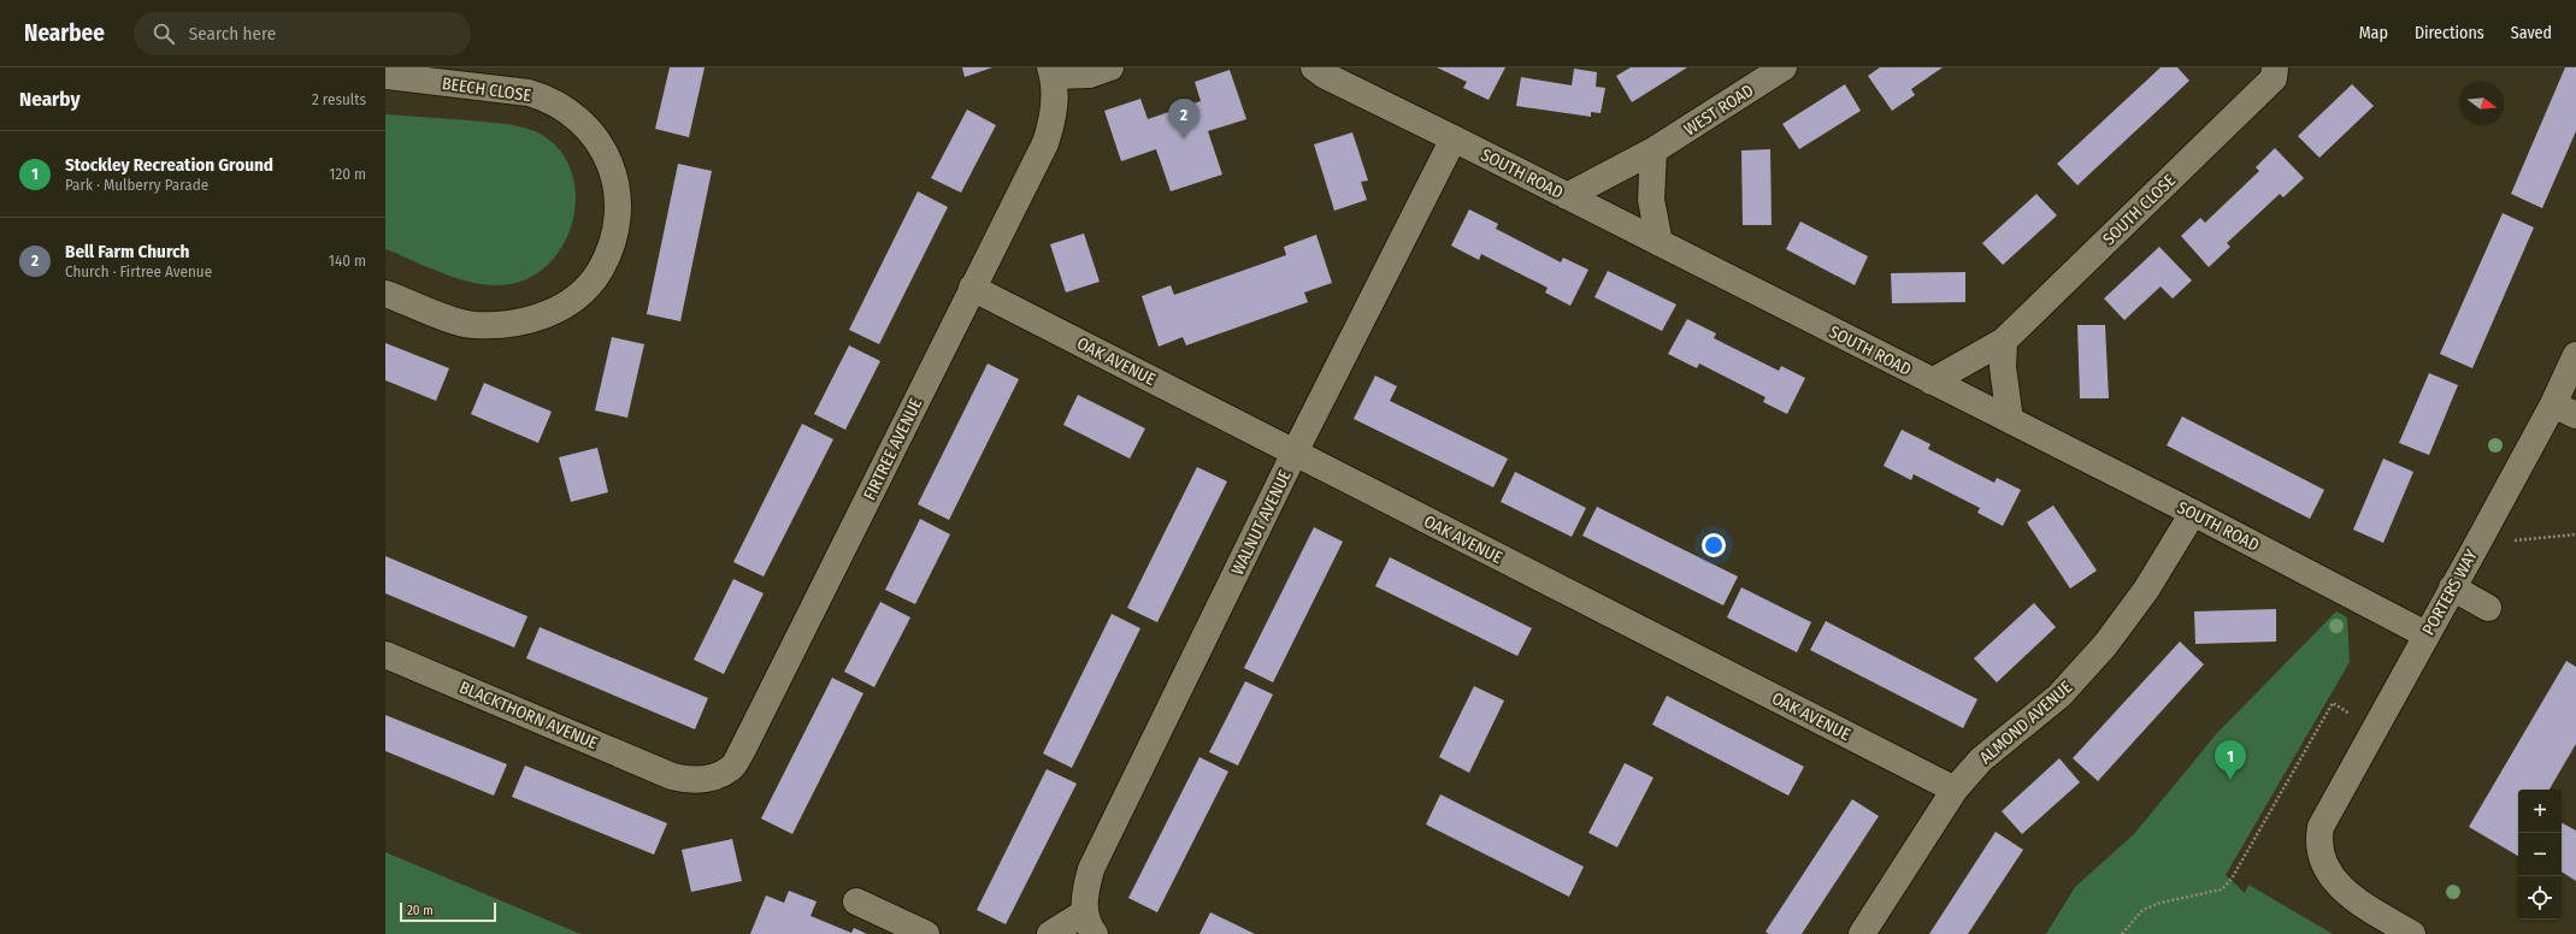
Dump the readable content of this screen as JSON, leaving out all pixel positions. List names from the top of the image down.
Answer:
{
  "streets": {
    "street": [
      "BEECH CLOSE",
      "WEST ROAD",
      "SOUTH ROAD",
      "SOUTH CLOSE",
      "OAK AVENUE",
      "FIRTREE AVENUE",
      "WALNUT AVENUE",
      "PORTERS WAY",
      "BLACKTHORN AVENUE",
      "ALMOND AVENUE"
    ]
  },
  "crossings": [
    ["WEST ROAD", "SOUTH ROAD"],
    ["SOUTH ROAD", "SOUTH CLOSE"],
    ["SOUTH ROAD", "WALNUT AVENUE"],
    ["SOUTH ROAD", "PORTERS WAY"],
    ["SOUTH ROAD", "ALMOND AVENUE"],
    ["OAK AVENUE", "FIRTREE AVENUE"],
    ["OAK AVENUE", "WALNUT AVENUE"],
    ["OAK AVENUE", "ALMOND AVENUE"],
    ["FIRTREE AVENUE", "BLACKTHORN AVENUE"]
  ],
  "scale_bar": "20 m",
  "north": "right",
  "page": {
    "header": "Nearbee",
    "search": "Search here",
    "nav": ["Map", "Directions", "Saved"],
    "heading": ["Nearby", "2 results"],
    "pins": ["2", "1"],
    "list": [
      {
        "mark": "1",
        "name": "Stockley Recreation Ground",
        "note": "Park · Mulberry Parade",
        "value": "120 m"
      },
      {
        "mark": "2",
        "name": "Bell Farm Church",
        "note": "Church · Firtree Avenue",
        "value": "140 m"
      }
    ],
    "map_buttons": ["+", "−"],
    "scale": "20 m"
  }
}
